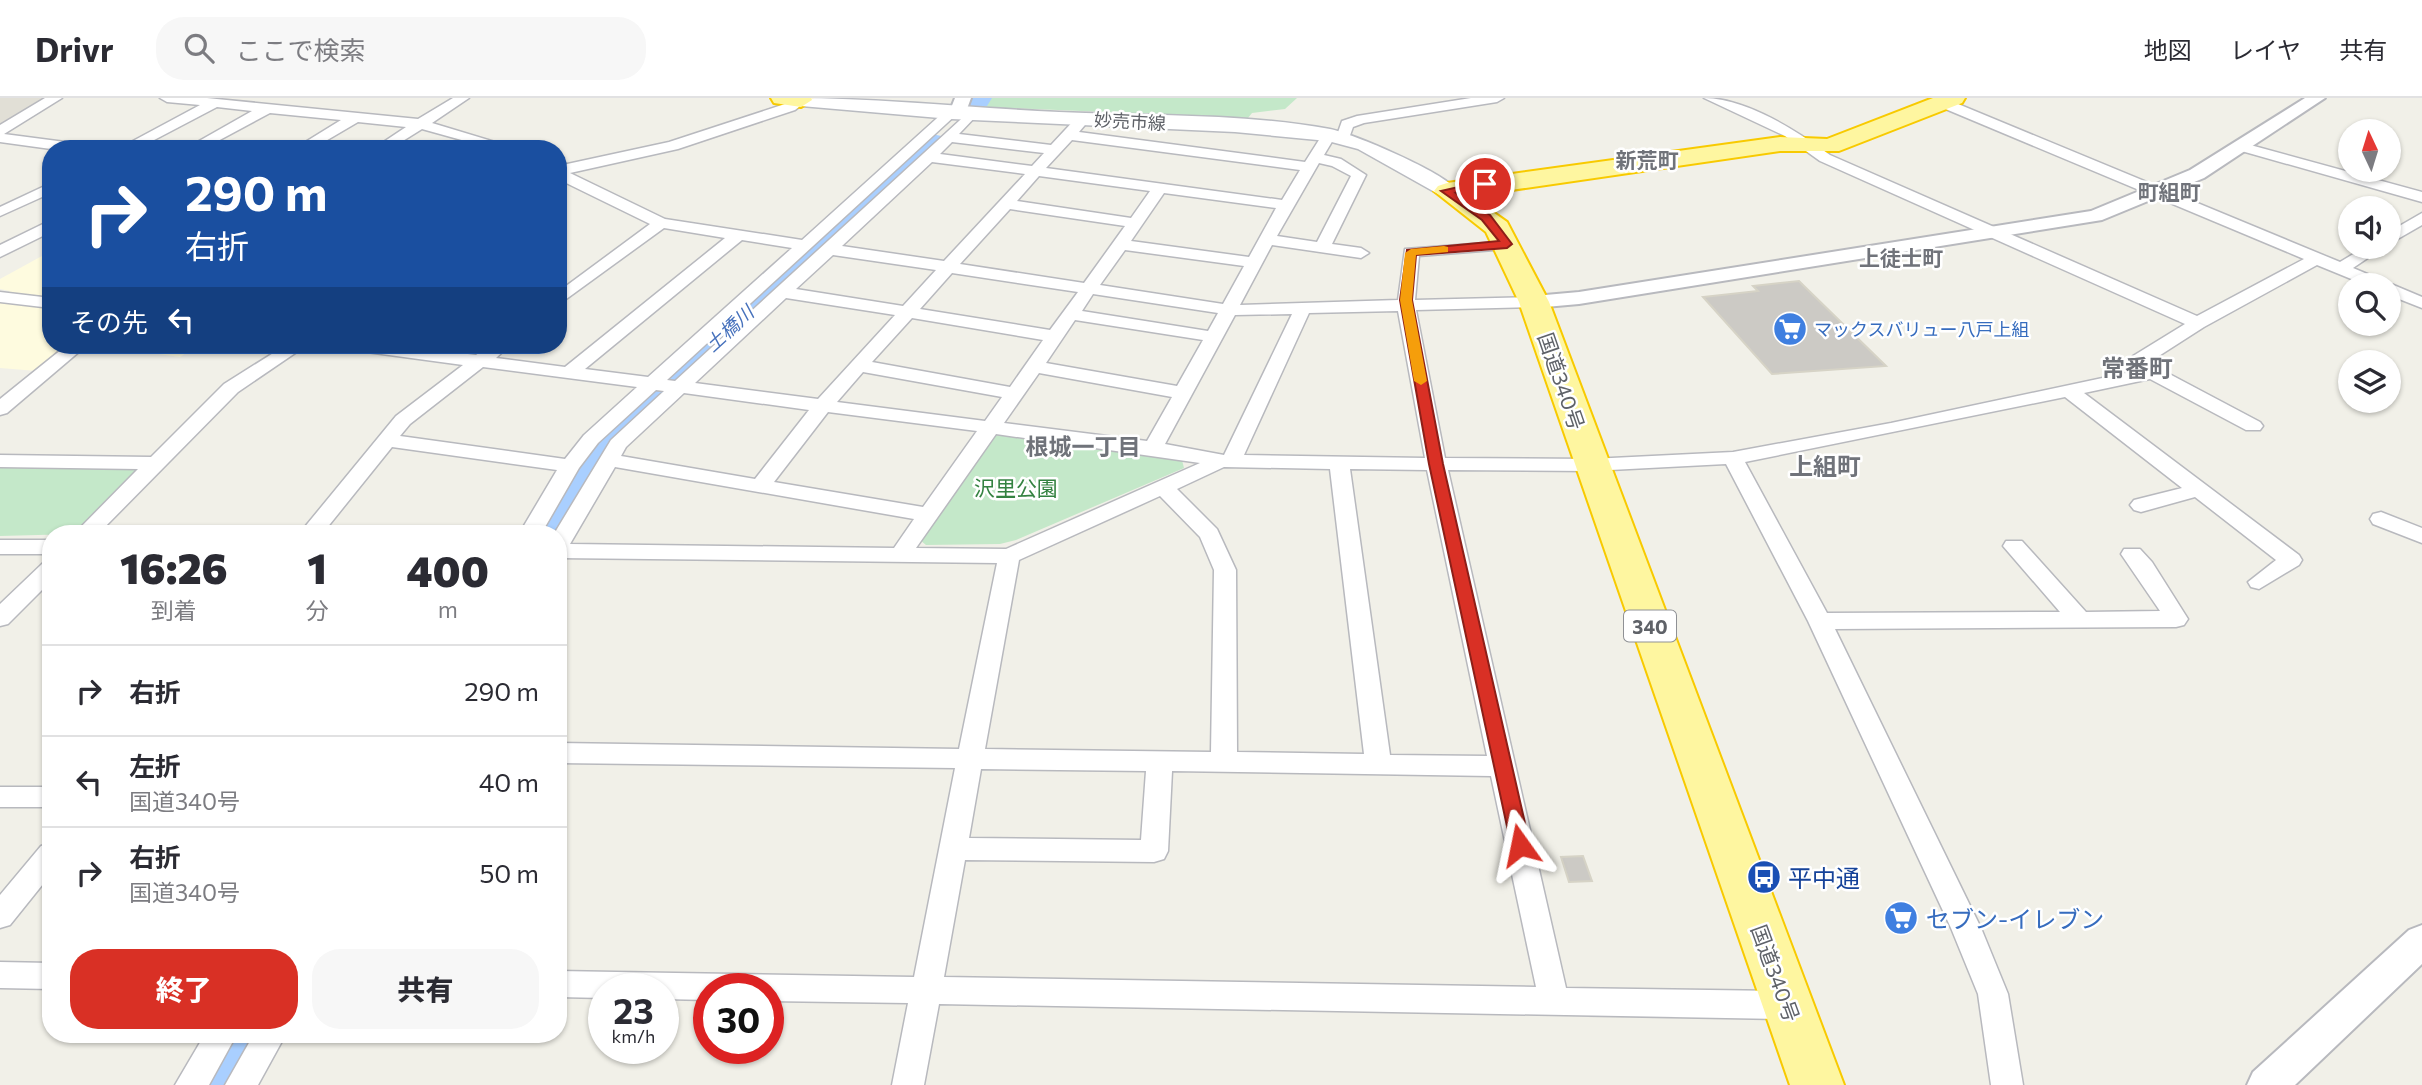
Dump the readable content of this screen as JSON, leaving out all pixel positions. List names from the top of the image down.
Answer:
{
  "streets": {
    "highway": ["国道340号", "340"],
    "main road": ["妙売市線"]
  },
  "crossings": [
    ["妙売市線", "国道340号"]
  ],
  "districts": [
    "新荒町",
    "町組町",
    "上徒士町",
    "常番町",
    "根城一丁目",
    "上組町"
  ],
  "water": ["土橋川"],
  "parks": ["沢里公園"],
  "places": {
    "supermarket": ["マックスバリュー八戸上組", "セブン-イレブン"],
    "bus stop": ["平中通"]
  },
  "north": "top",
  "page": {
    "header": "Drivr",
    "search": "ここで検索",
    "nav": ["地図", "レイヤ", "共有"],
    "turn": ["290 m", "右折"],
    "then": "その先",
    "eta": [
      "16:26",
      "到着",
      "1",
      "分",
      "400",
      "m"
    ],
    "list": [
      {
        "name": "右折",
        "value": "290 m"
      },
      {
        "name": "左折",
        "note": "国道340号",
        "value": "40 m"
      },
      {
        "name": "右折",
        "note": "国道340号",
        "value": "50 m"
      }
    ],
    "buttons": ["終了", "共有"],
    "speed": "23 km/h",
    "limit": "30"
  }
}
